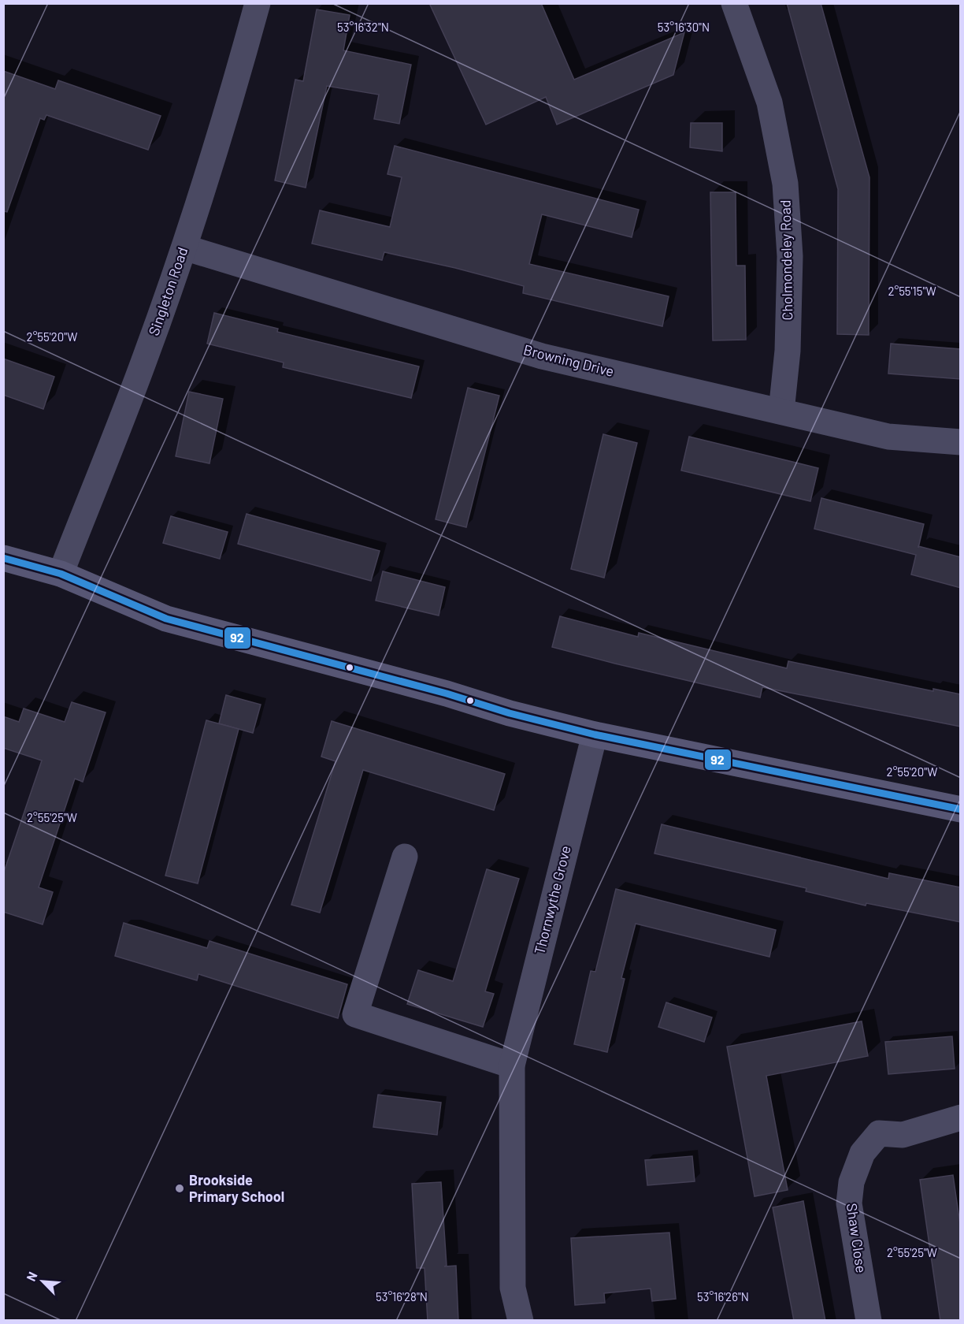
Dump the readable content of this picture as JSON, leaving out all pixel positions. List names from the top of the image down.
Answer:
{
  "streets": {
    "street": [
      "Cholmondeley Road",
      "Singleton Road",
      "Browning Drive",
      "Thornwythe Grove",
      "Shaw Close"
    ]
  },
  "crossings": [
    ["Cholmondeley Road", "Browning Drive"],
    ["Singleton Road", "Browning Drive"]
  ],
  "places": ["Brookside Primary School"],
  "lines": ["transit line 92"],
  "north": "top left",
  "coordinates": [
    "53°16'32\"N",
    "53°16'30\"N",
    "2°55'15\"W",
    "2°55'20\"W",
    "2°55'25\"W",
    "53°16'28\"N",
    "53°16'26\"N"
  ]
}
